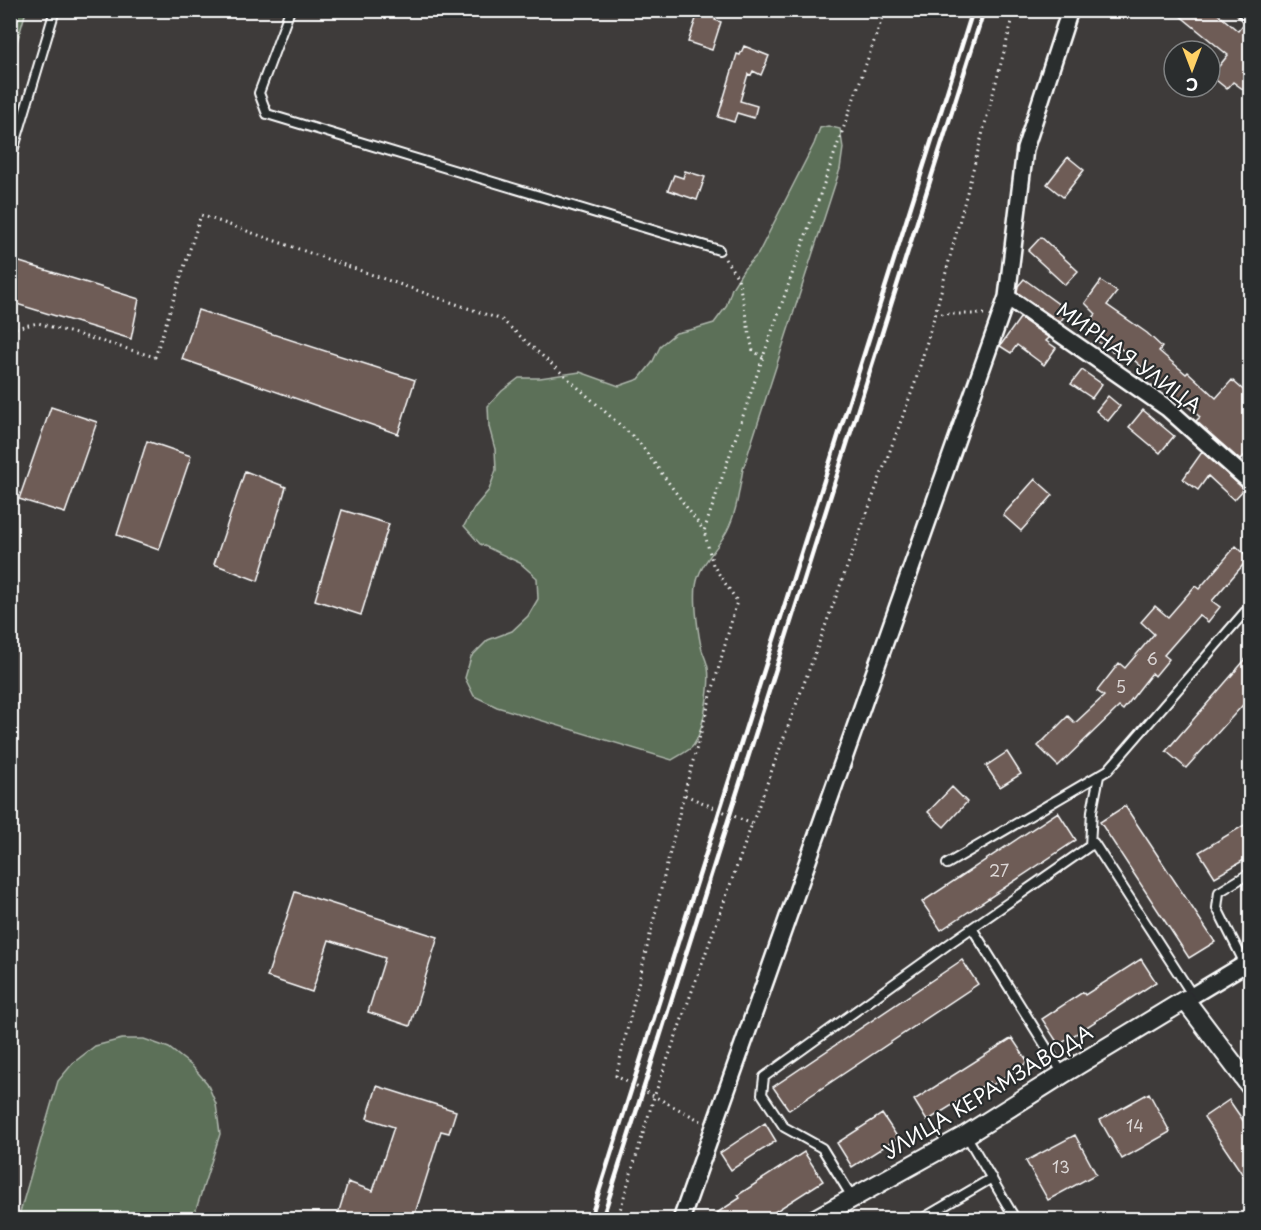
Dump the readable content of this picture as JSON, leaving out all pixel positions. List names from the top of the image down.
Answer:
{
  "streets": {
    "street": ["МИРНАЯ УЛИЦА", "УЛИЦА КЕРАМЗАВОДА"]
  },
  "house_numbers": [
    "6",
    "5",
    "27",
    "14",
    "13"
  ],
  "north": "bottom"
}
